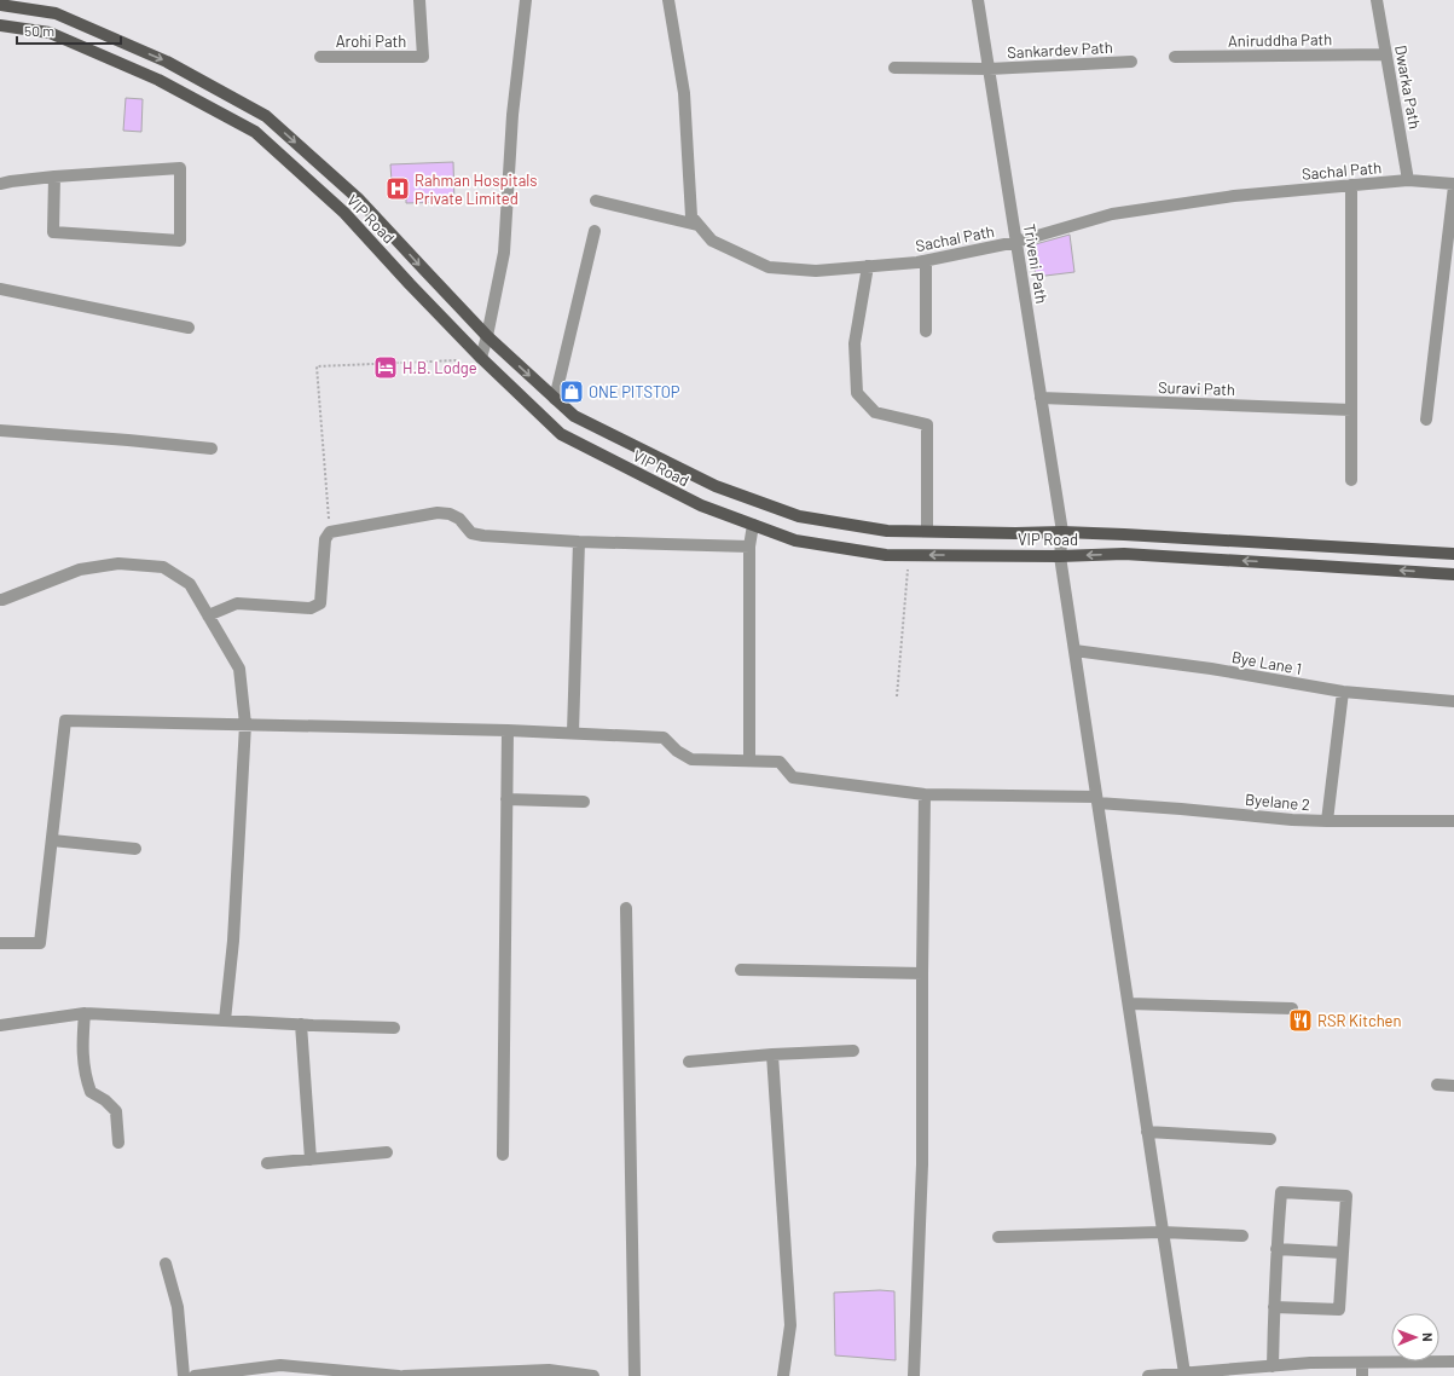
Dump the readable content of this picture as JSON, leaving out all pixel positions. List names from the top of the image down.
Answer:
{
  "streets": {
    "main road": ["VIP Road"],
    "street": [
      "Aniruddha Path",
      "Arohi Path",
      "Sankardev Path",
      "Dwarka Path",
      "Sachal Path",
      "Triveni Path",
      "Suravi Path",
      "Bye Lane 1",
      "Byelane 2"
    ]
  },
  "crossings": [
    ["Aniruddha Path", "Dwarka Path"],
    ["Sankardev Path", "Triveni Path"],
    ["Dwarka Path", "Sachal Path"],
    ["Sachal Path", "Triveni Path"],
    ["VIP Road", "Triveni Path"],
    ["Triveni Path", "Suravi Path"],
    ["Triveni Path", "Bye Lane 1"],
    ["Triveni Path", "Byelane 2"]
  ],
  "places": {
    "hospital": ["Rahman Hospitals Private Limited"],
    "hotel": ["H.B. Lodge"],
    "shop": ["ONE PITSTOP"],
    "restaurant": ["RSR Kitchen"]
  },
  "scale_bar": "50 m",
  "north": "right"
}
